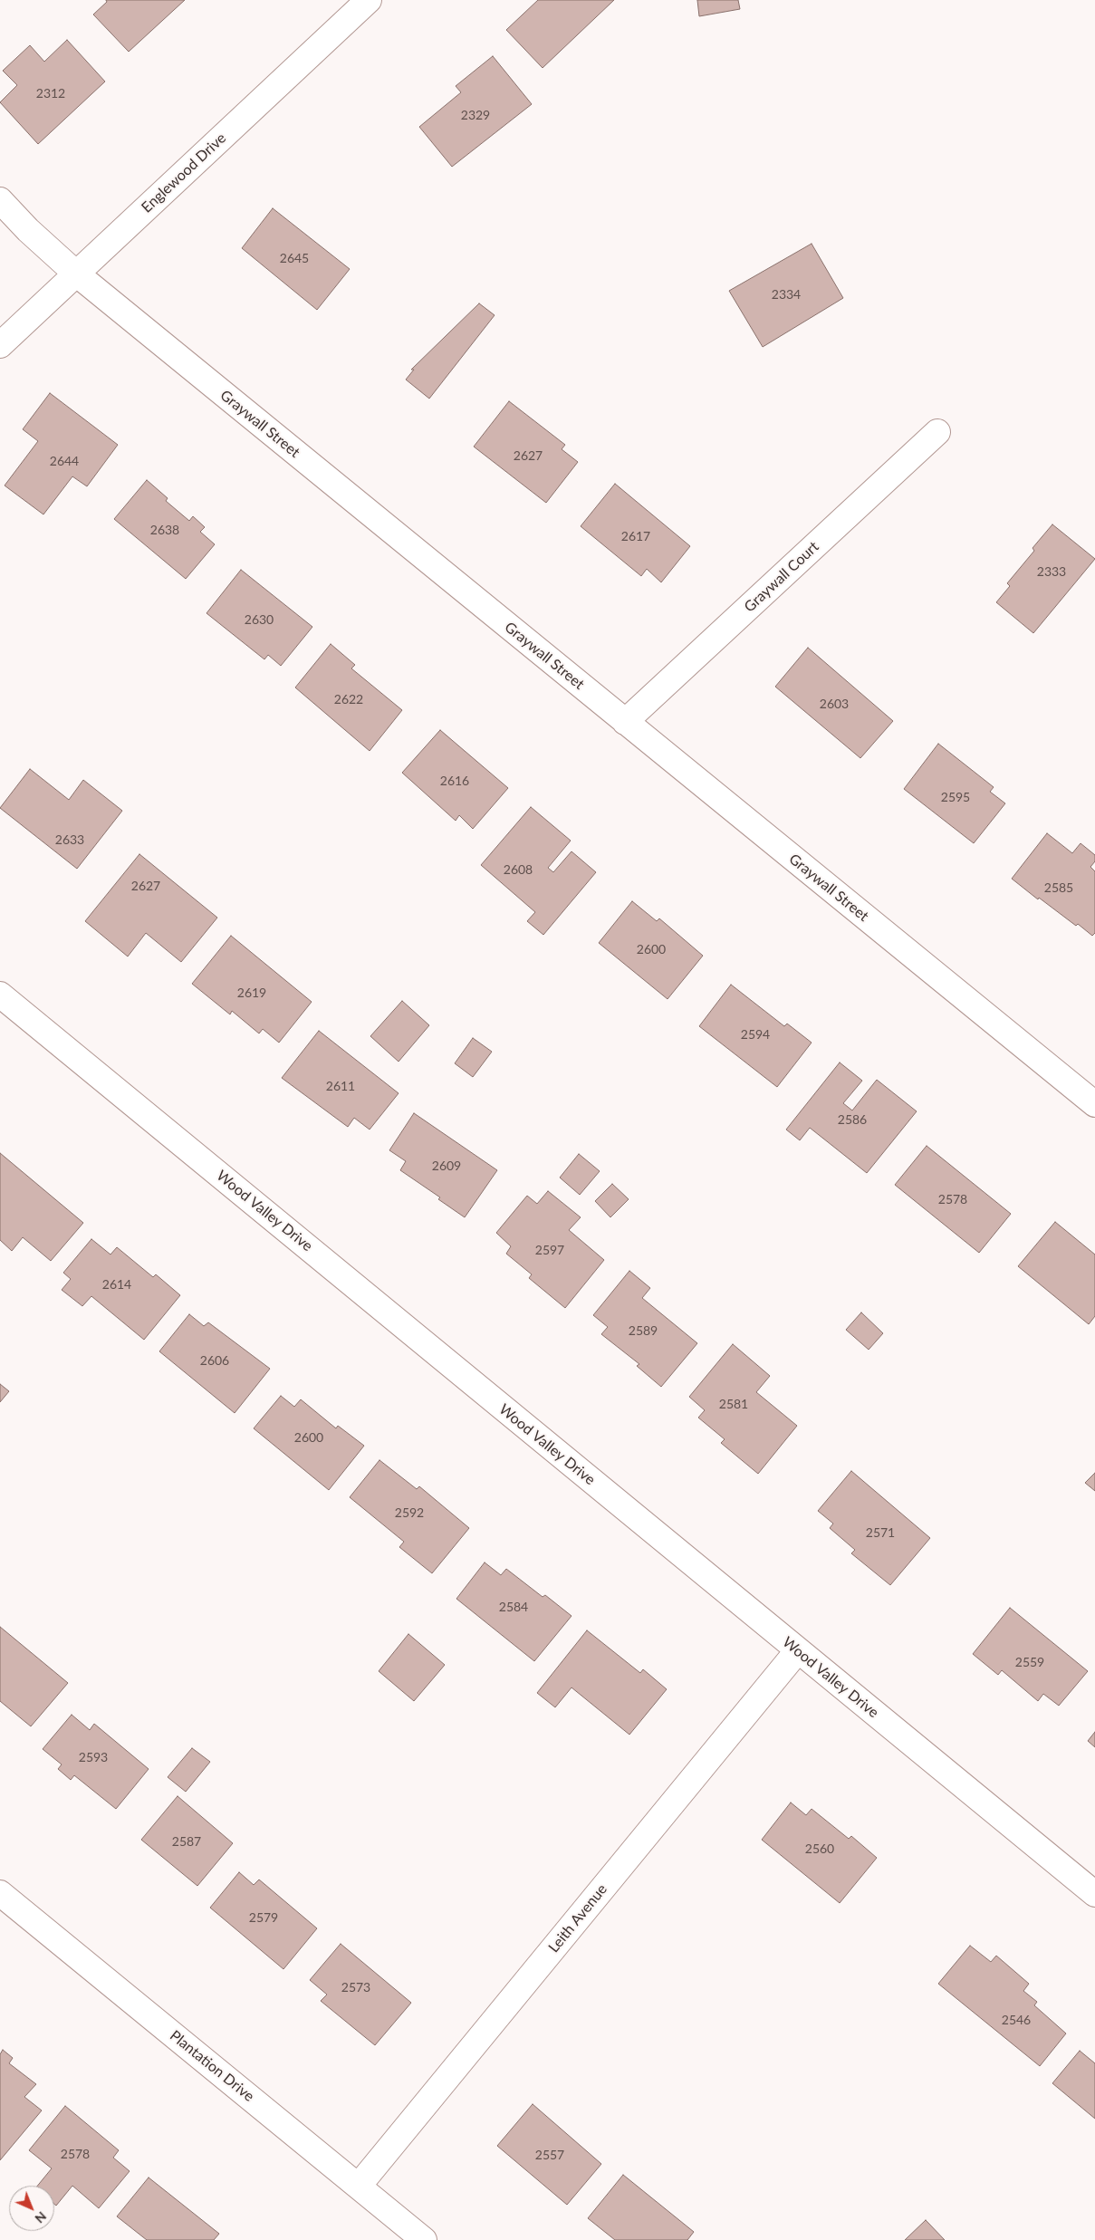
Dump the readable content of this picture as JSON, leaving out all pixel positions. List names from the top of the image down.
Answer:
{
  "streets": {
    "street": [
      "Englewood Drive",
      "Graywall Street",
      "Graywall Court",
      "Wood Valley Drive",
      "Leith Avenue",
      "Plantation Drive"
    ]
  },
  "crossings": [
    ["Englewood Drive", "Graywall Street"],
    ["Graywall Street", "Graywall Court"],
    ["Wood Valley Drive", "Leith Avenue"],
    ["Leith Avenue", "Plantation Drive"]
  ],
  "house_numbers": [
    "2312",
    "2329",
    "2645",
    "2334",
    "2627",
    "2644",
    "2638",
    "2617",
    "2333",
    "2630",
    "2622",
    "2603",
    "2616",
    "2595",
    "2633",
    "2608",
    "2627",
    "2585",
    "2600",
    "2619",
    "2594",
    "2611",
    "2586",
    "2609",
    "2578",
    "2597",
    "2614",
    "2589",
    "2606",
    "2581",
    "2600",
    "2592",
    "2571",
    "2584",
    "2559",
    "2593",
    "2587",
    "2560",
    "2579",
    "2573",
    "2546",
    "2578",
    "2557"
  ],
  "north": "bottom right"
}
